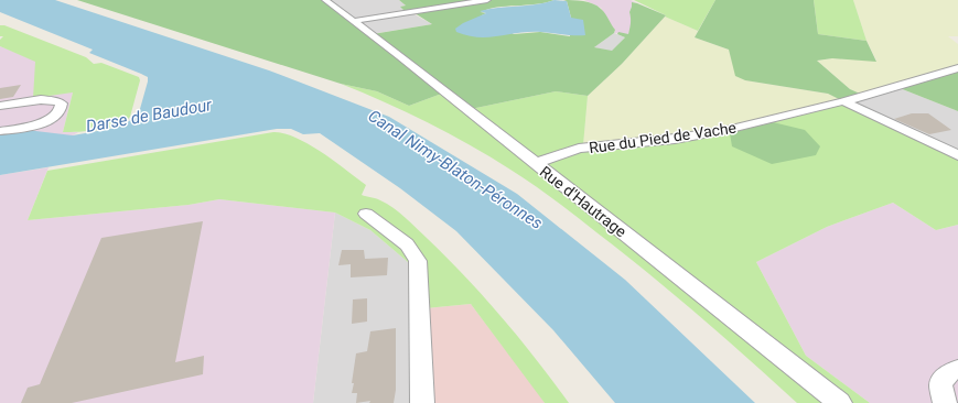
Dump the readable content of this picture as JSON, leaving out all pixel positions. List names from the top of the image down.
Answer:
{
  "streets": {
    "street": ["Rue du Pied de Vache", "Rue d'Hautrage"]
  },
  "crossings": [
    ["Rue du Pied de Vache", "Rue d'Hautrage"]
  ],
  "water": ["Darse de Baudour", "Canal Nimy-Blaton-Péronnes"]
}
